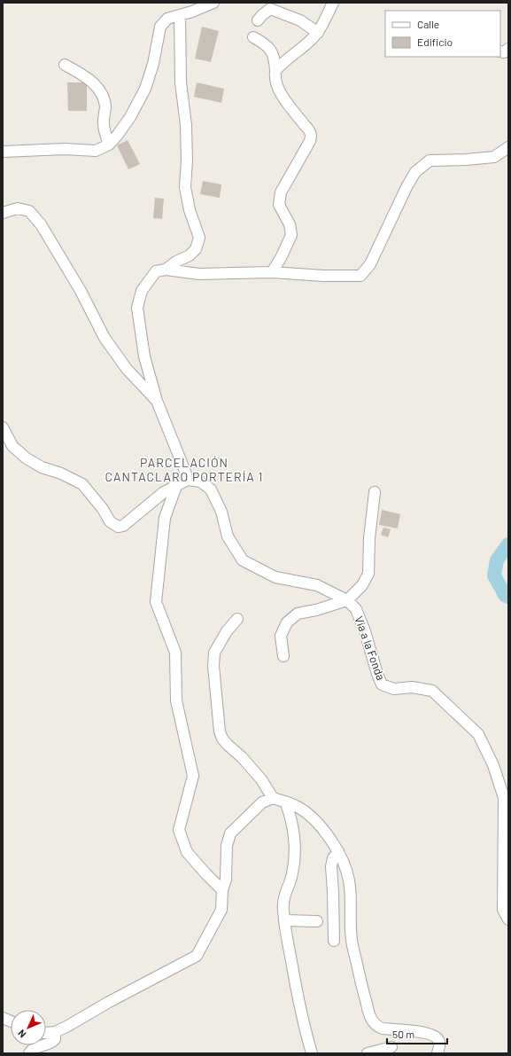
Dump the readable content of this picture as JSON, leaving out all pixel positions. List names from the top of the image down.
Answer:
{
  "streets": {
    "street": ["Vía a la Fonda"]
  },
  "districts": ["PARCELACIÓN CANTACLARO PORTERÍA 1"],
  "legend": ["Calle", "Edificio"],
  "scale_bar": "50 m",
  "north": "bottom left"
}
